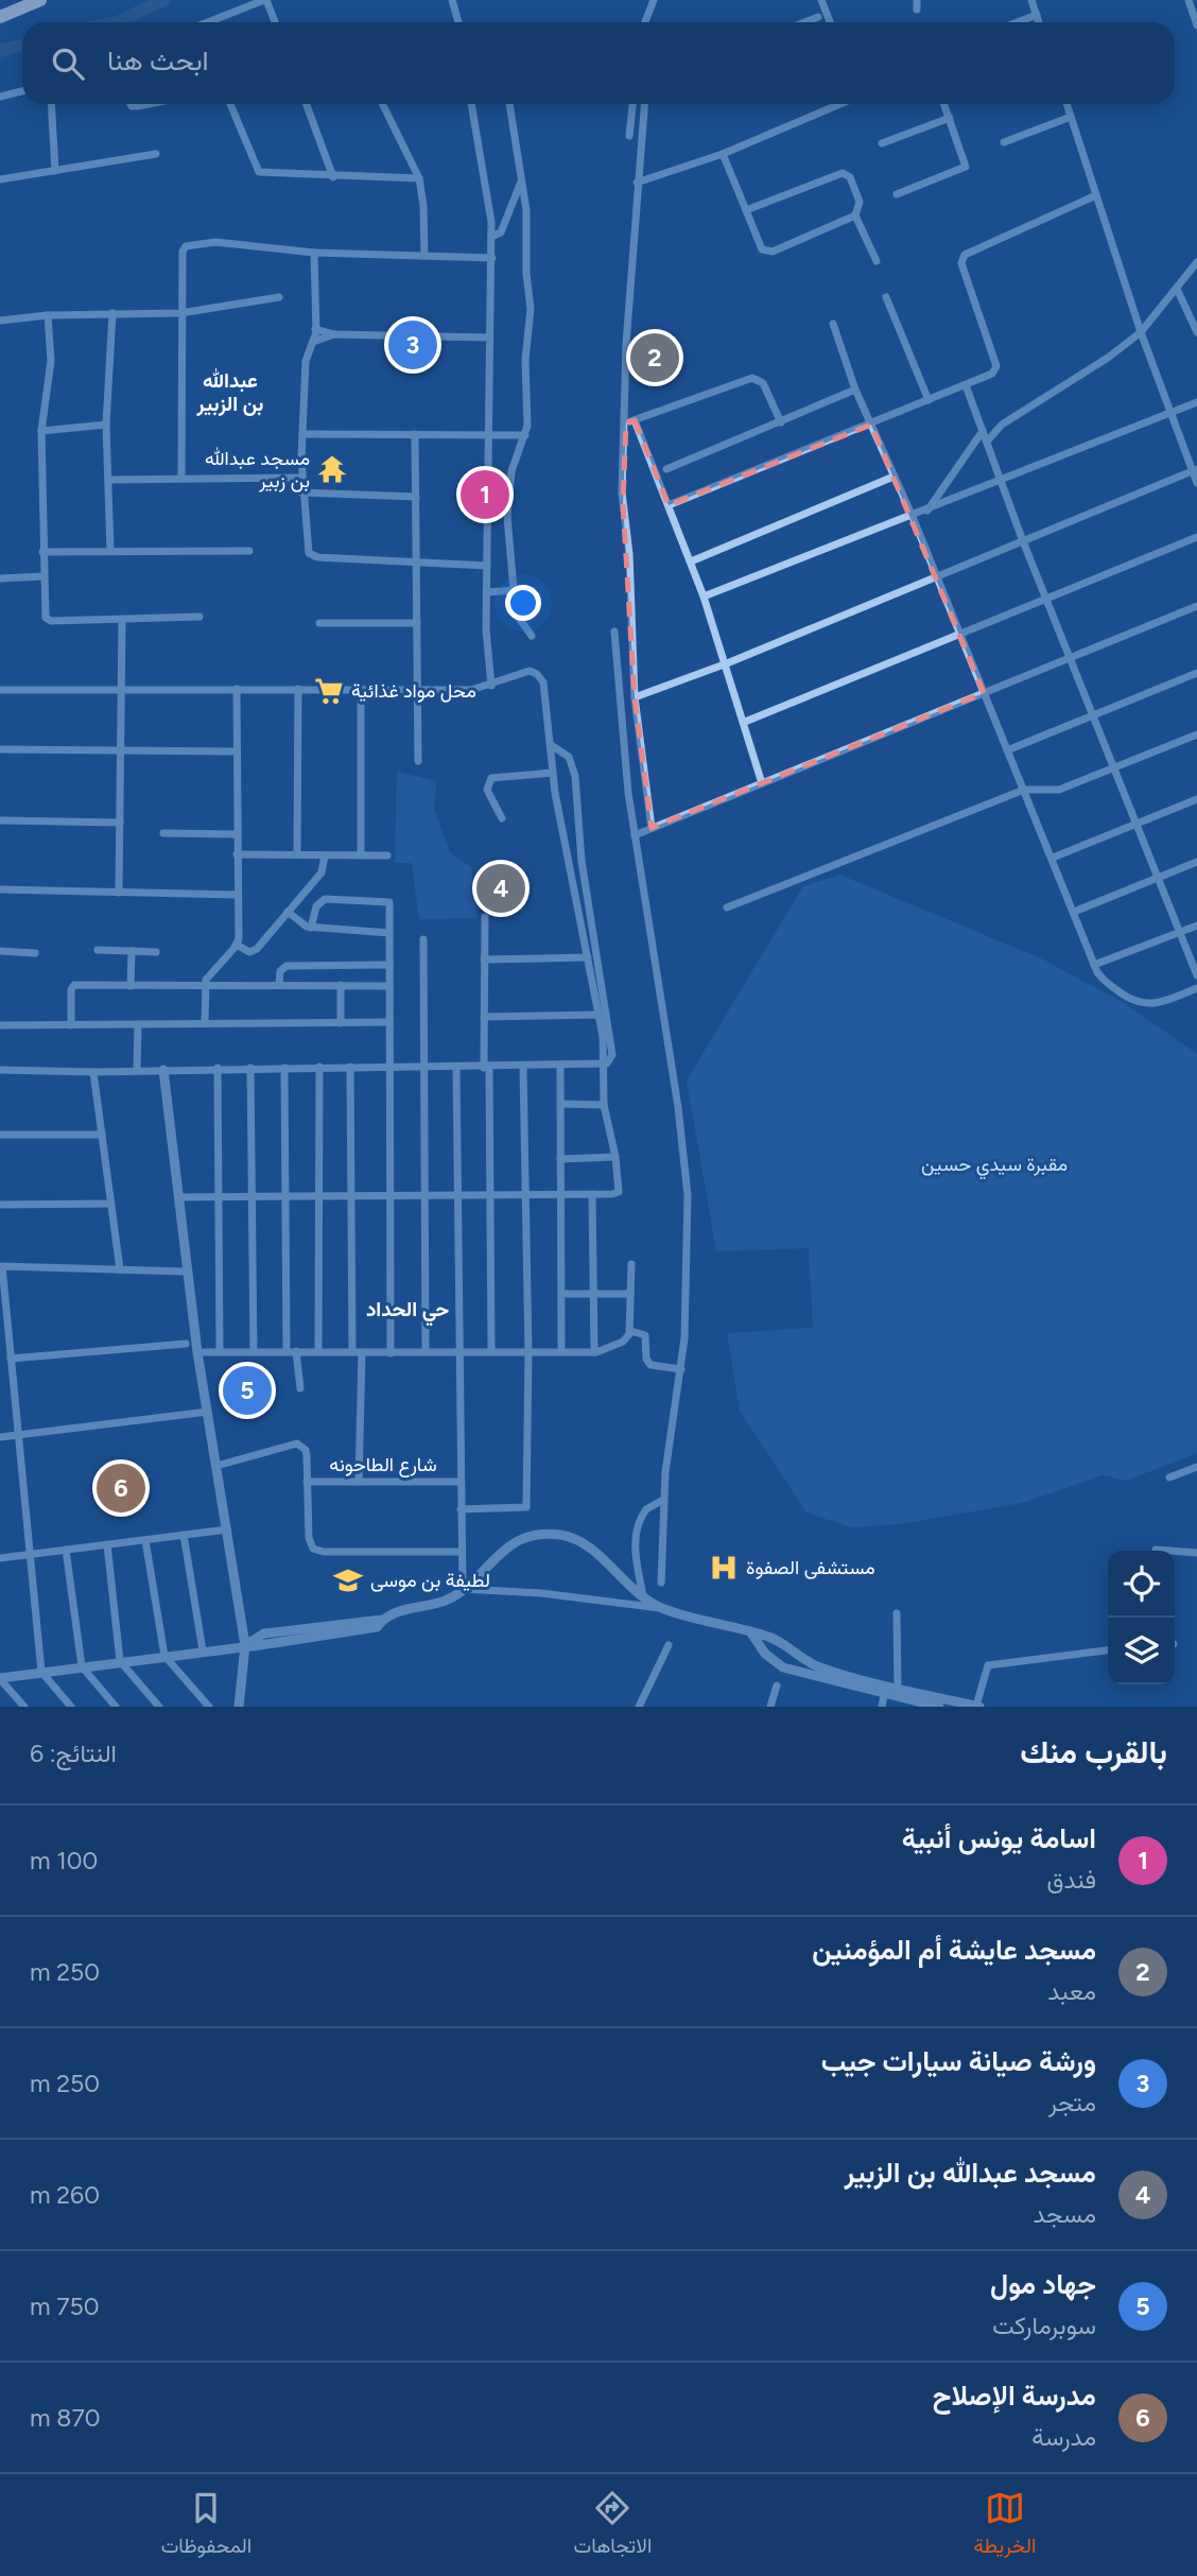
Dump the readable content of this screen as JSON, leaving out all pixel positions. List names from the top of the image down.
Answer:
{
  "streets": {
    "street": ["شارع الطاحونه"]
  },
  "districts": ["عبدالله بن الزبير", "حي الحداد"],
  "parks": ["مقبرة سيدي حسين"],
  "places": {
    "temple": ["مسجد عبدالله بن زبير"],
    "supermarket": ["محل مواد غذائية"],
    "hospital": ["مستشفى الصفوة"],
    "school or university": ["لطيفة بن موسى"]
  },
  "page": {
    "search": "ابحث هنا",
    "pins": [
      "3",
      "2",
      "1",
      "4",
      "5",
      "6"
    ],
    "heading": ["بالقرب منك", "النتائج: 6"],
    "list": [
      {
        "mark": "1",
        "name": "اسامة يونس أنبية",
        "note": "فندق",
        "value": "100 m"
      },
      {
        "mark": "2",
        "name": "مسجد عايشة أم المؤمنين",
        "note": "معبد",
        "value": "250 m"
      },
      {
        "mark": "3",
        "name": "ورشة صيانة سيارات جيب",
        "note": "متجر",
        "value": "250 m"
      },
      {
        "mark": "4",
        "name": "مسجد عبدالله بن الزبير",
        "note": "مسجد",
        "value": "260 m"
      },
      {
        "mark": "5",
        "name": "جهاد مول",
        "note": "سوبرماركت",
        "value": "750 m"
      },
      {
        "mark": "6",
        "name": "مدرسة الإصلاح",
        "note": "مدرسة",
        "value": "870 m"
      }
    ],
    "nav": ["الخريطة", "الاتجاهات", "المحفوظات"]
  }
}
